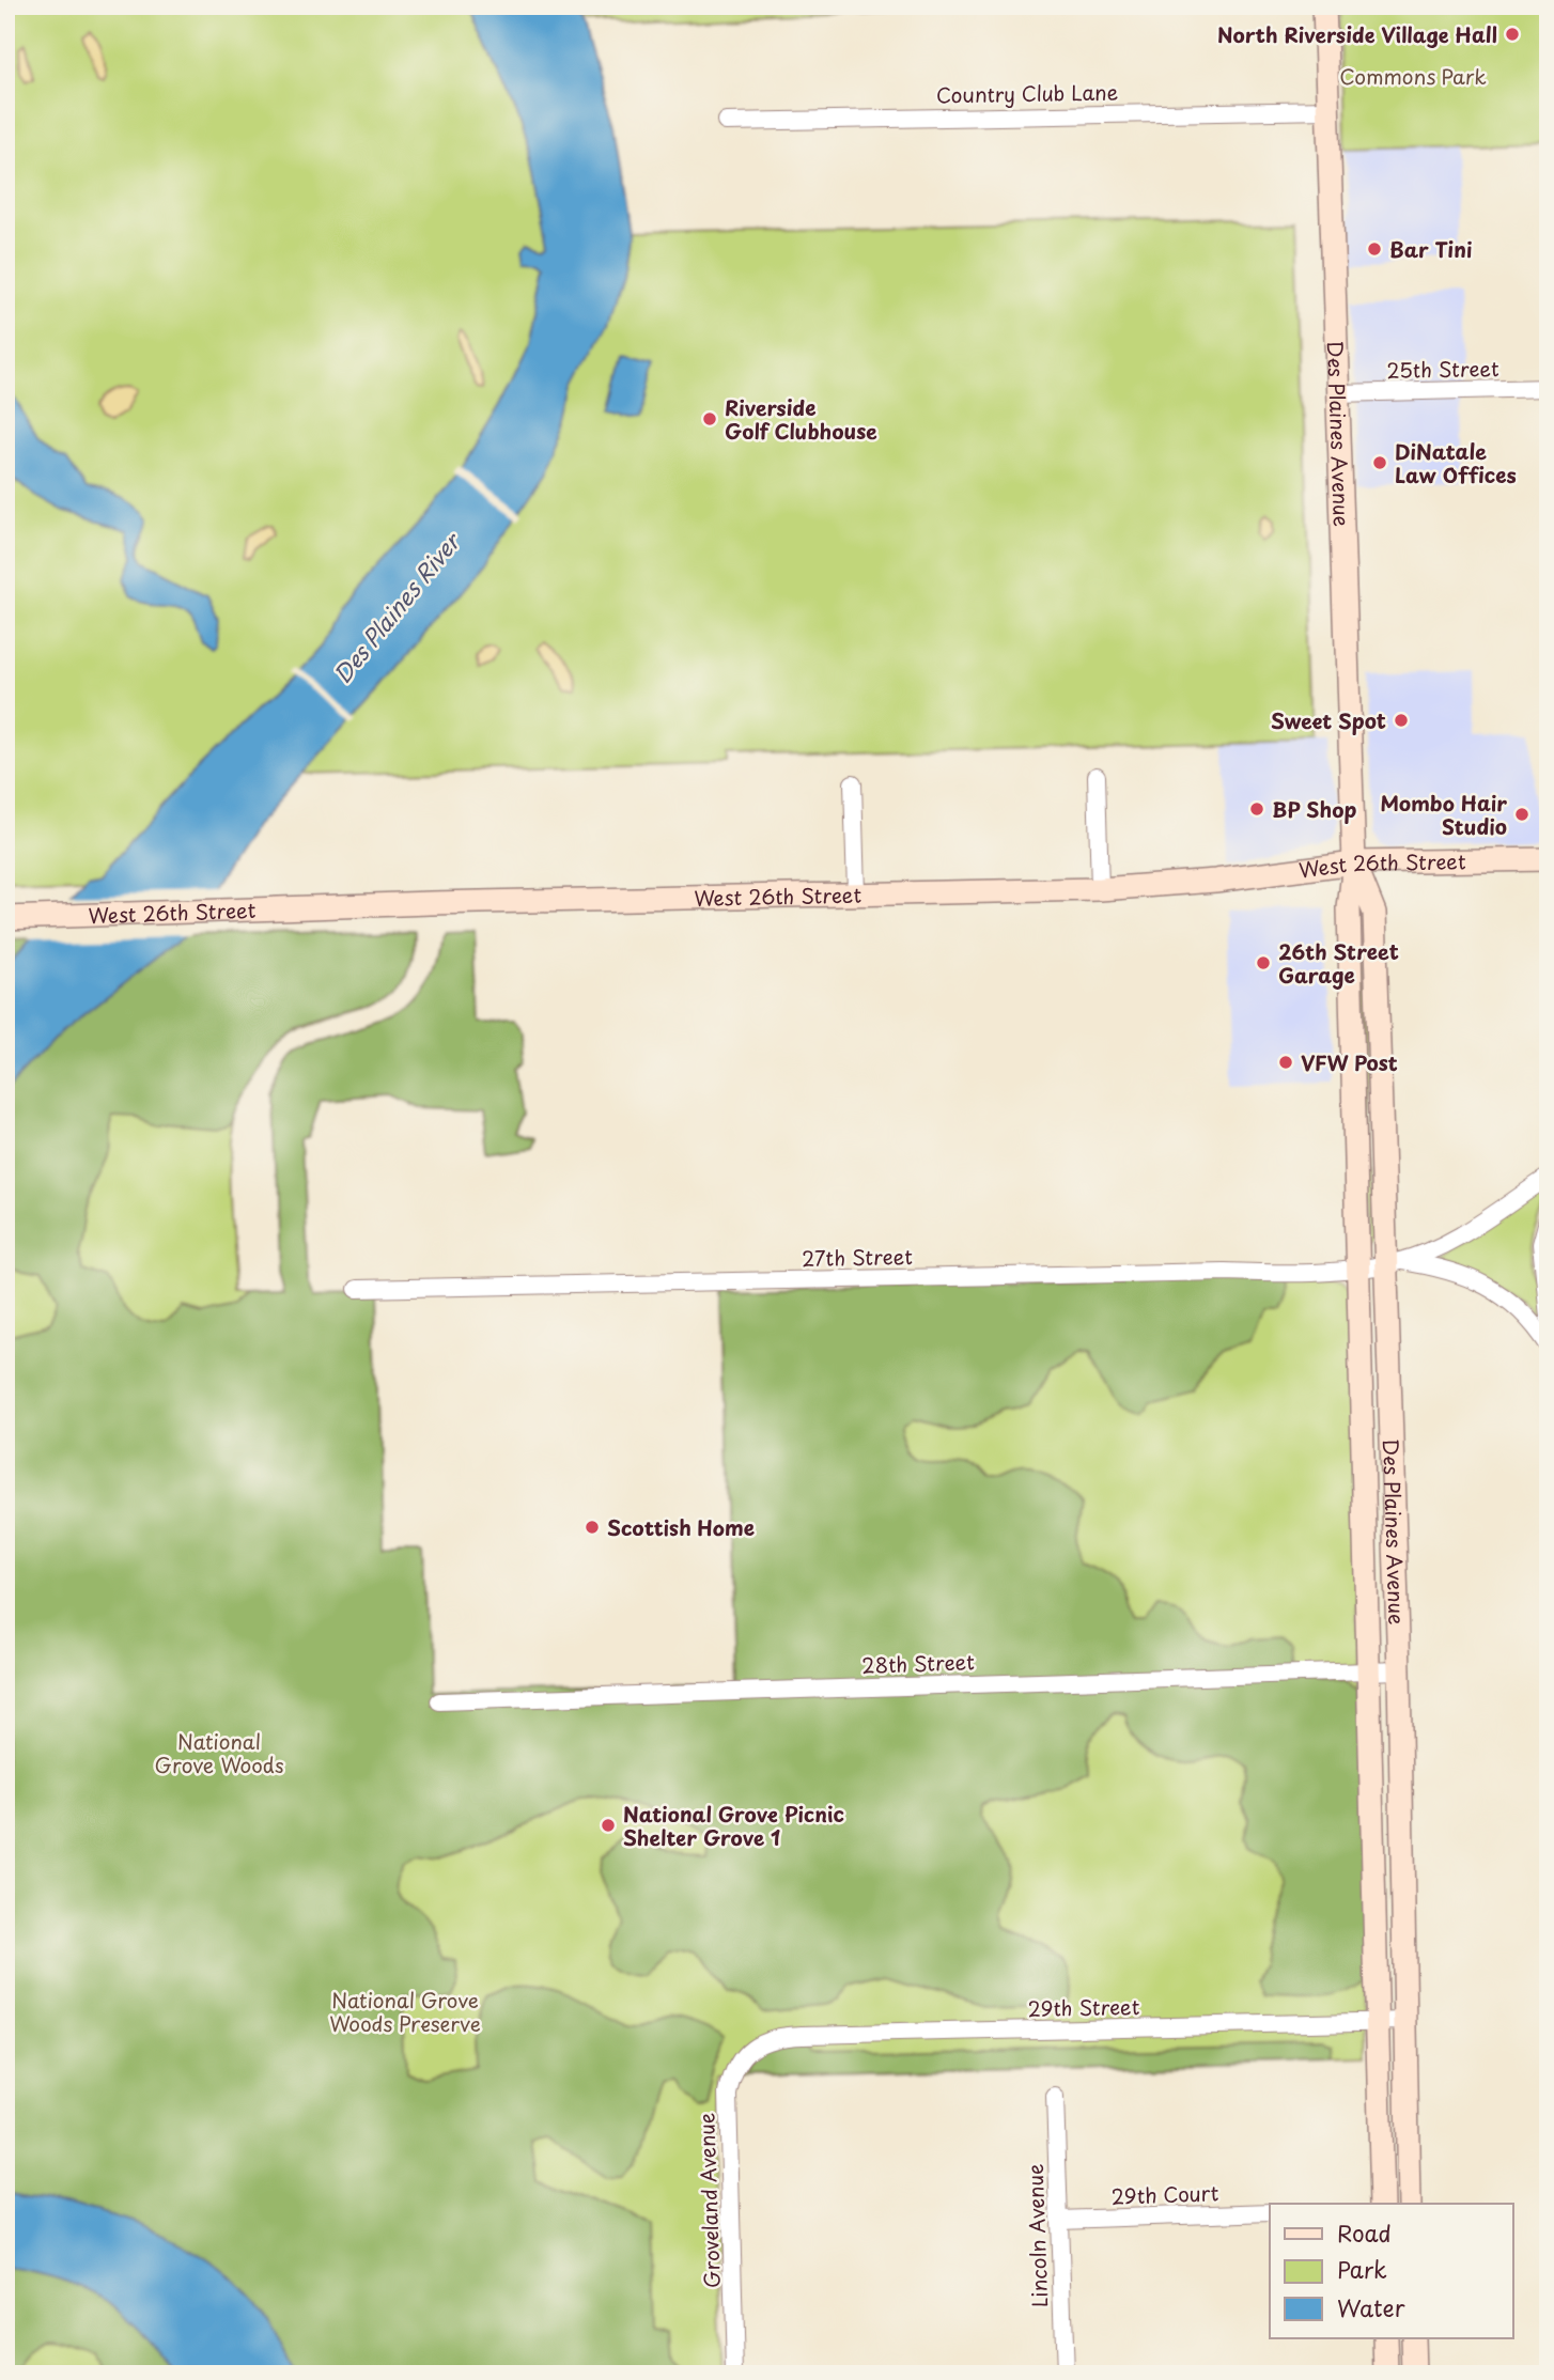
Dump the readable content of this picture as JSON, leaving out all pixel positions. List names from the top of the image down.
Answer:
{
  "streets": {
    "street": [
      "Country Club Lane",
      "25th Street",
      "Des Plaines Avenue",
      "West 26th Street",
      "27th Street",
      "28th Street",
      "29th Street",
      "29th Court",
      "Groveland Avenue",
      "Lincoln Avenue"
    ]
  },
  "crossings": [
    ["Country Club Lane", "Des Plaines Avenue"],
    ["25th Street", "Des Plaines Avenue"],
    ["Des Plaines Avenue", "West 26th Street"],
    ["Des Plaines Avenue", "27th Street"],
    ["Des Plaines Avenue", "28th Street"],
    ["Des Plaines Avenue", "29th Street"],
    ["29th Street", "Groveland Avenue"],
    ["29th Court", "Lincoln Avenue"]
  ],
  "water": ["Des Plaines River"],
  "parks": ["Commons Park", "National Grove Woods", "National Grove Woods Preserve"],
  "places": [
    "North Riverside Village Hall",
    "Bar Tini",
    "Riverside Golf Clubhouse",
    "DiNatale Law Offices",
    "Sweet Spot",
    "BP Shop",
    "Mombo Hair Studio",
    "26th Street Garage",
    "VFW Post",
    "Scottish Home",
    "National Grove Picnic Shelter Grove 1"
  ],
  "legend": ["Road", "Park", "Water"]
}
